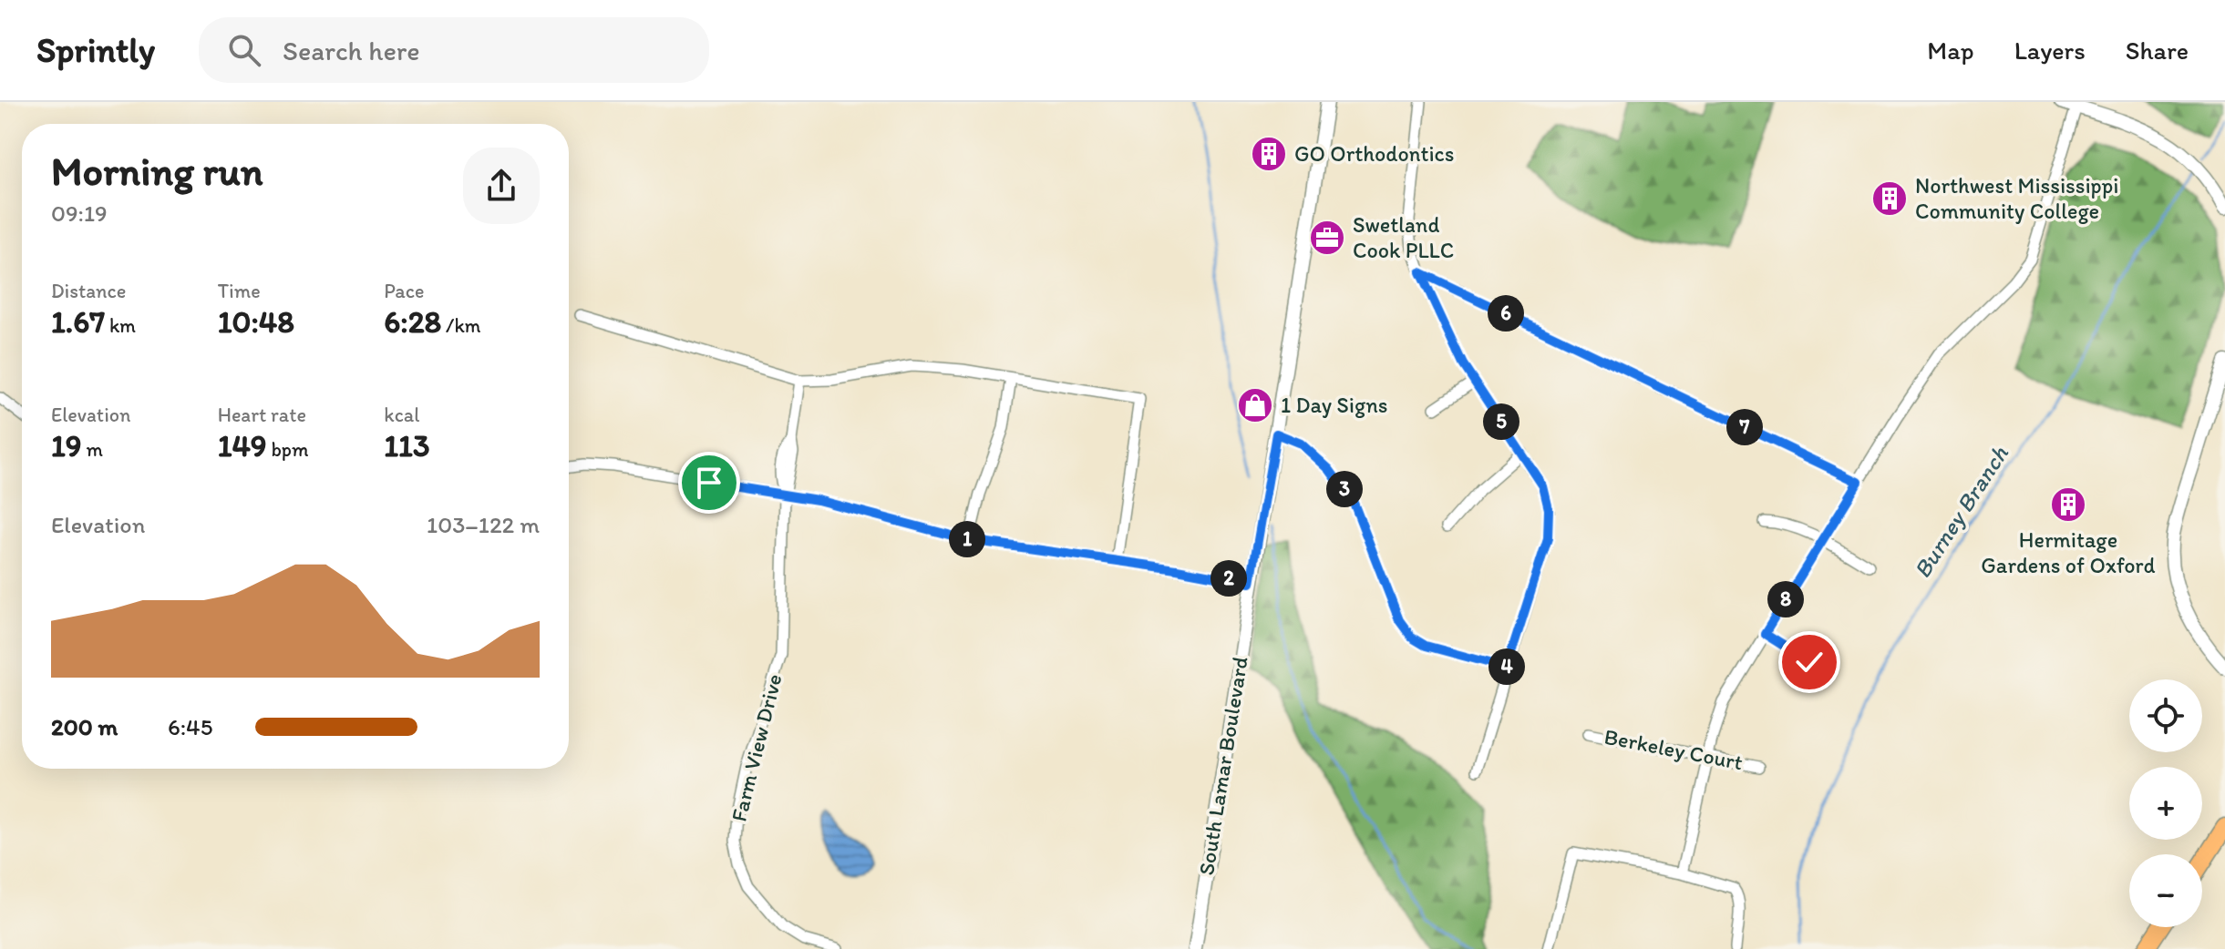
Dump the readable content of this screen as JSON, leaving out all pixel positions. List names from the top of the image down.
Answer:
{
  "streets": {
    "street": ["Farm View Drive", "Berkeley Court", "South Lamar Boulevard"]
  },
  "water": ["Burney Branch"],
  "places": {
    "building": ["GO Orthodontics", "Northwest Mississippi Community College", "Hermitage Gardens of Oxford"],
    "office": ["Swetland Cook PLLC"],
    "shop": ["1 Day Signs"]
  },
  "page": {
    "header": "Sprintly",
    "search": "Search here",
    "nav": ["Map", "Layers", "Share"],
    "heading": ["Morning run", "09:19"],
    "stats": [
      ["Distance", "1.67 km"],
      ["Time", "10:48"],
      ["Pace", "6:28 /km"],
      ["Elevation", "19 m"],
      ["Heart rate", "149 bpm"],
      ["kcal", "113"]
    ],
    "pins": [
      "6",
      "5",
      "7",
      "3",
      "1",
      "2",
      "8",
      "4"
    ],
    "chart": ["Elevation", "103–122 m"],
    "map_buttons": ["+", "−"],
    "list": [
      {
        "name": "200 m",
        "note": "6:45"
      }
    ]
  }
}
